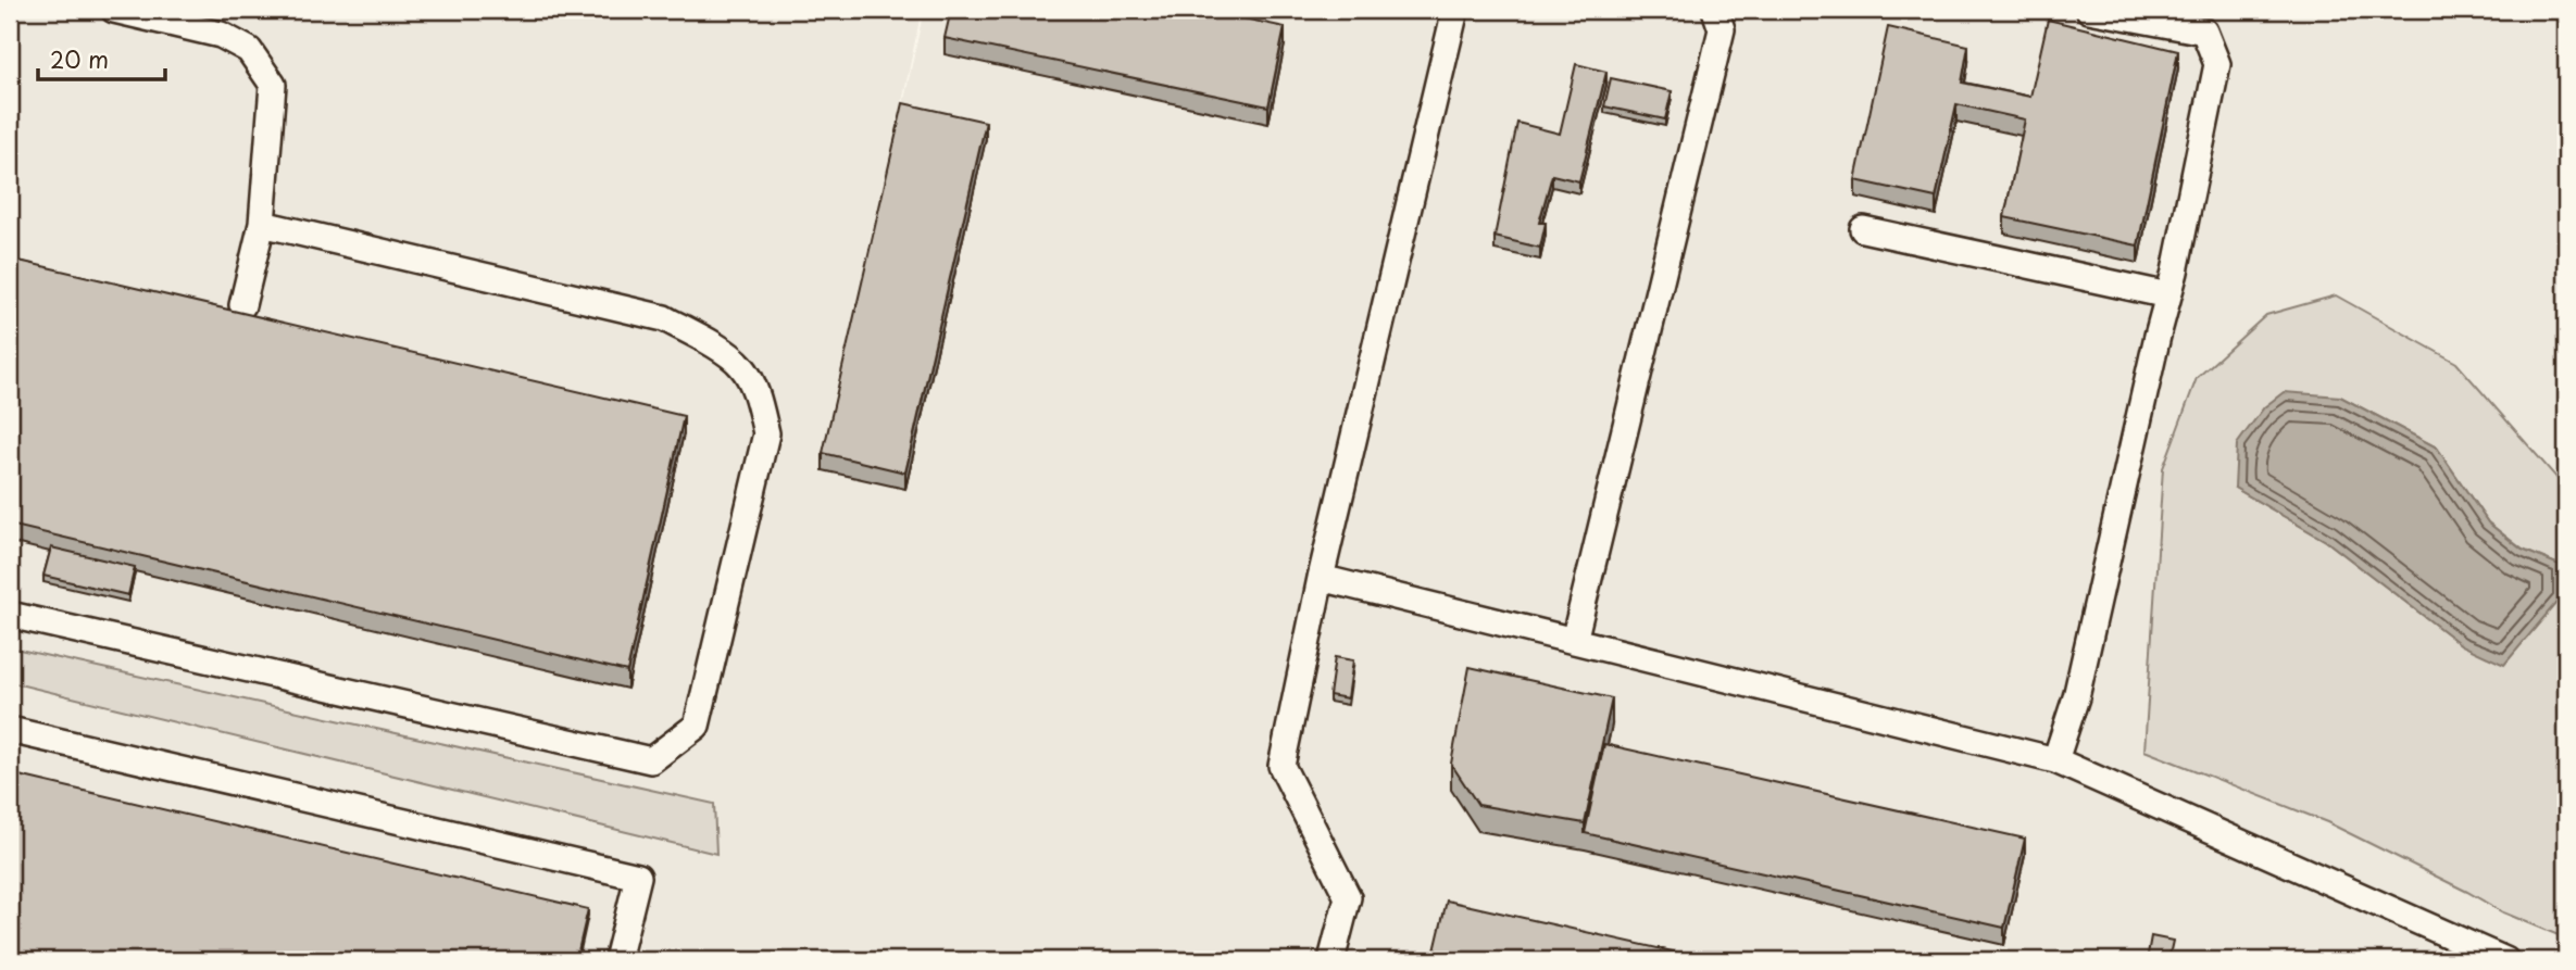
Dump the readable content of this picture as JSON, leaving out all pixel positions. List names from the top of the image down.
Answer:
{
  "scale_bar": "20 m"
}
